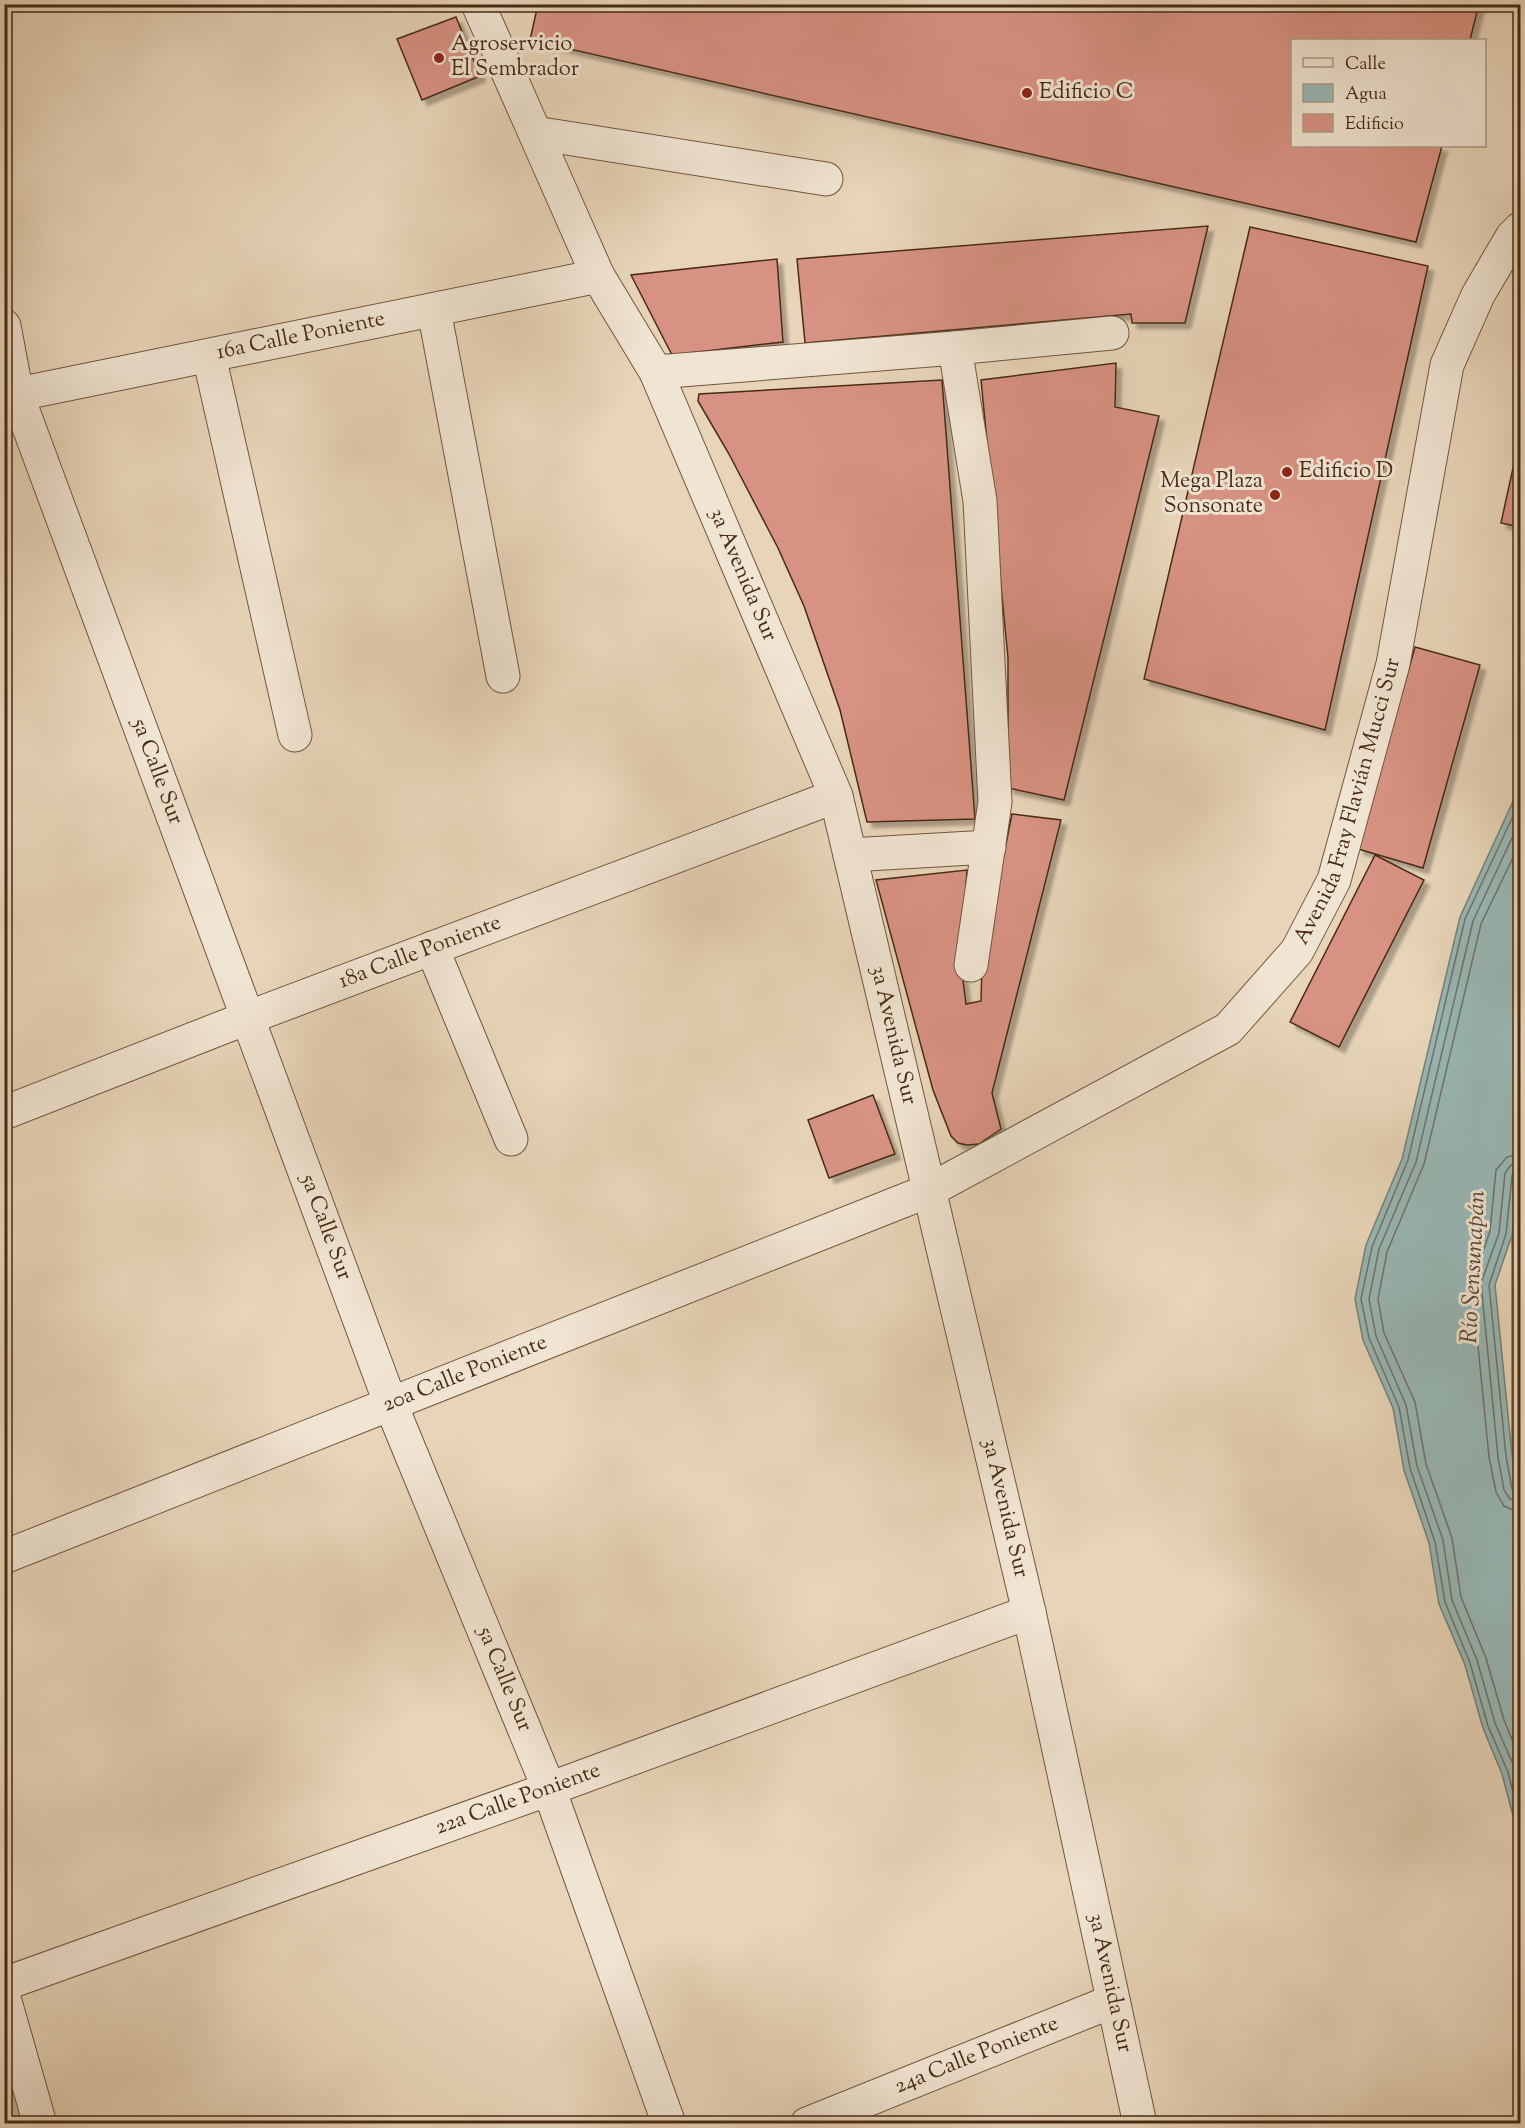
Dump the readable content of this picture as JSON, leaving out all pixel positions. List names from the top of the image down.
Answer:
{
  "streets": {
    "street": [
      "16a Calle Poniente",
      "3a Avenida Sur",
      "5a Calle Sur",
      "Avenida Fray Flavián Mucci Sur",
      "18a Calle Poniente",
      "20a Calle Poniente",
      "22a Calle Poniente",
      "24a Calle Poniente"
    ]
  },
  "crossings": [
    ["16a Calle Poniente", "3a Avenida Sur"],
    ["16a Calle Poniente", "5a Calle Sur"],
    ["3a Avenida Sur", "Avenida Fray Flavián Mucci Sur"],
    ["3a Avenida Sur", "18a Calle Poniente"],
    ["3a Avenida Sur", "20a Calle Poniente"],
    ["3a Avenida Sur", "22a Calle Poniente"],
    ["3a Avenida Sur", "24a Calle Poniente"],
    ["5a Calle Sur", "18a Calle Poniente"],
    ["5a Calle Sur", "20a Calle Poniente"],
    ["5a Calle Sur", "22a Calle Poniente"],
    ["Avenida Fray Flavián Mucci Sur", "20a Calle Poniente"]
  ],
  "water": ["Río Sensunapán"],
  "places": [
    "Agroservicio El Sembrador",
    "Edificio C",
    "Edificio D",
    "Mega Plaza Sonsonate"
  ],
  "legend": ["Calle", "Agua", "Edificio"]
}
